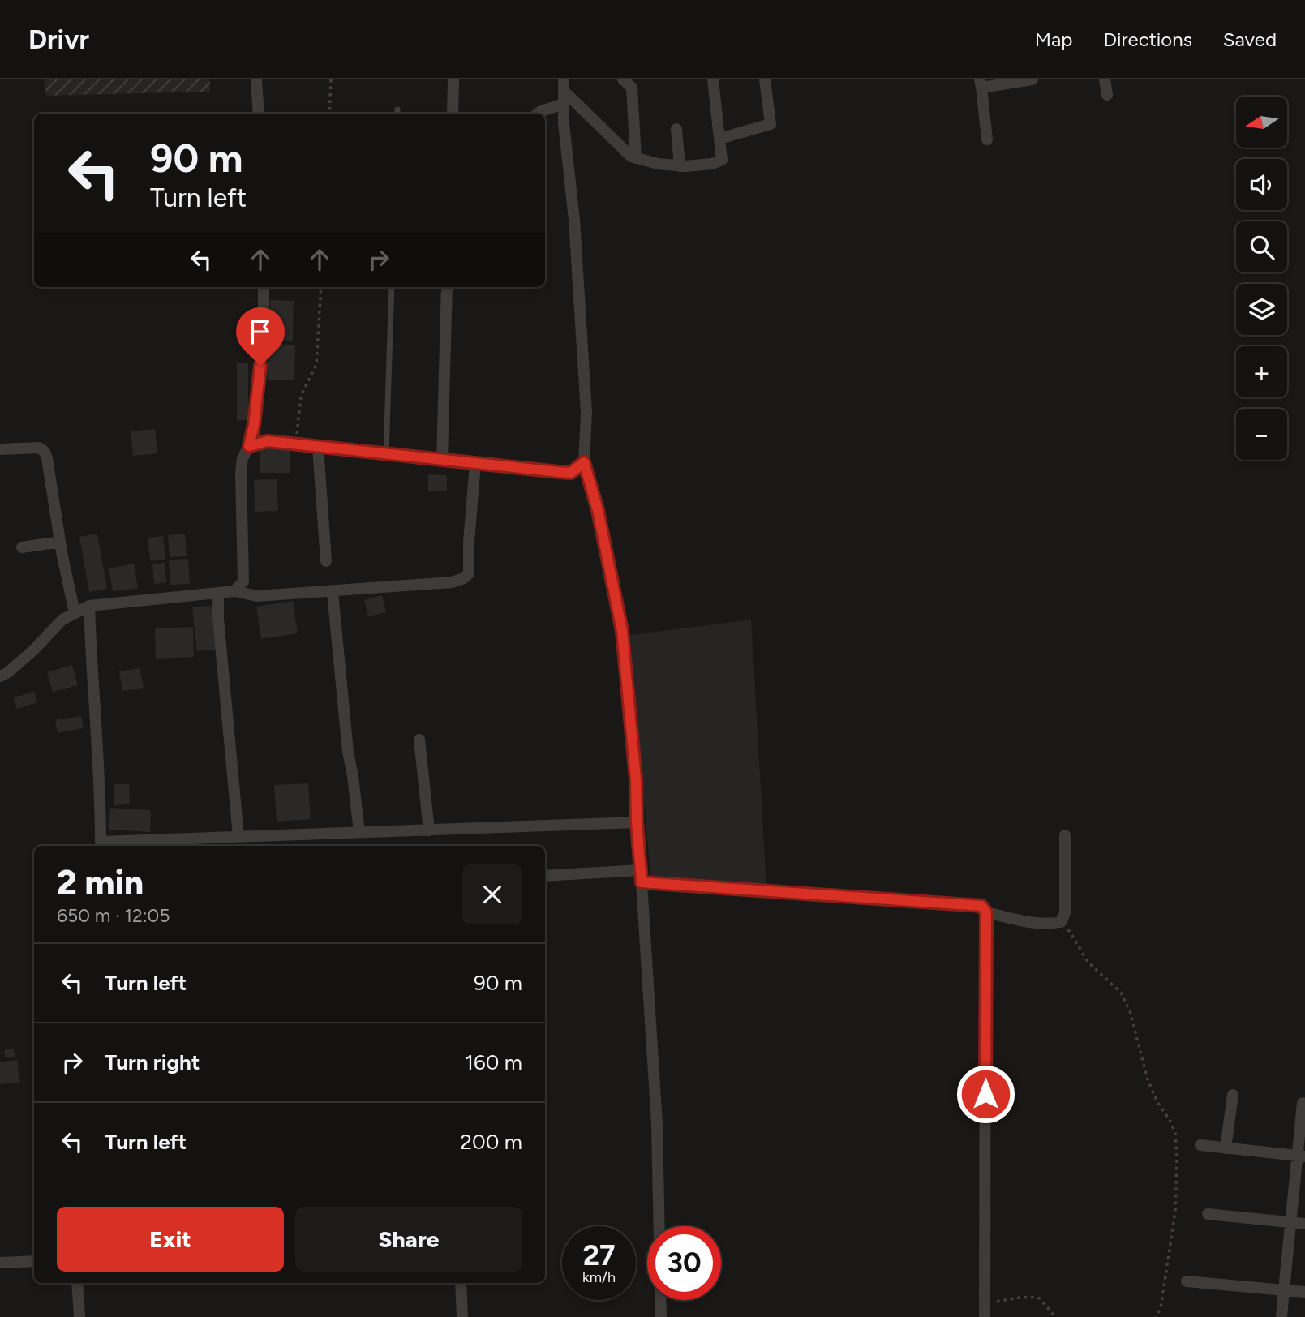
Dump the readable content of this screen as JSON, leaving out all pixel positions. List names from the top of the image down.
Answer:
{
  "north": "left",
  "page": {
    "header": "Drivr",
    "nav": ["Map", "Directions", "Saved"],
    "map_buttons": ["+", "−"],
    "turn": ["90 m", "Turn left"],
    "heading": ["2 min", "650 m · 12:05"],
    "list": [
      {
        "name": "Turn left",
        "value": "90 m"
      },
      {
        "name": "Turn right",
        "value": "160 m"
      },
      {
        "name": "Turn left",
        "value": "200 m"
      }
    ],
    "buttons": ["Exit", "Share"],
    "speed": "27 km/h",
    "limit": "30"
  }
}
